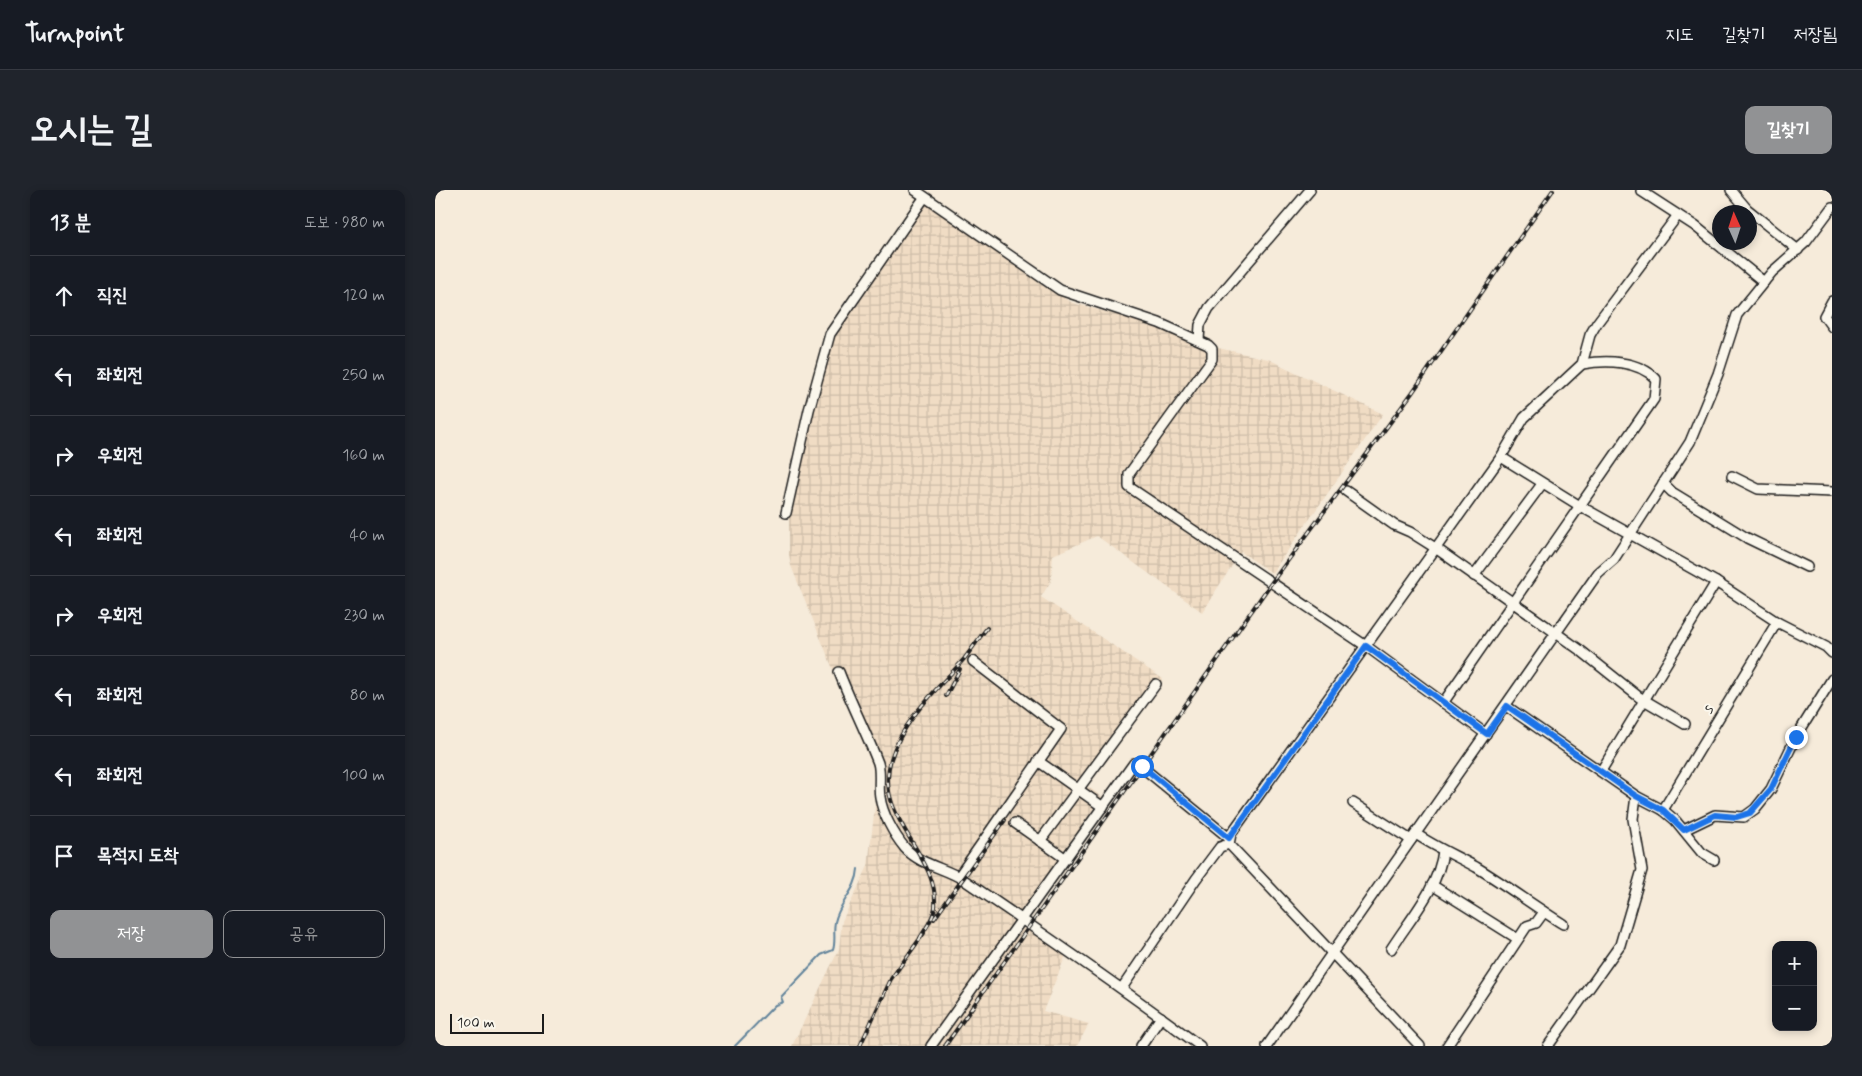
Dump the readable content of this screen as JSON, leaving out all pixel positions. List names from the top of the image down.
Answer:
{
  "streets": {
    "street": ["s"]
  },
  "scale_bar": "100 m",
  "north": "top",
  "page": {
    "header": "Turnpoint",
    "nav": ["지도", "길찾기", "저장됨"],
    "buttons": [
      "길찾기",
      ["저장", "공유"]
    ],
    "title": "오시는 길",
    "heading": ["13 분", "도보 · 980 m"],
    "list": [
      ["직진", "120 m"],
      ["좌회전", "250 m"],
      ["우회전", "160 m"],
      ["좌회전", "40 m"],
      ["우회전", "230 m"],
      ["좌회전", "80 m"],
      ["좌회전", "100 m"],
      "목적지 도착"
    ],
    "map_buttons": ["+", "−"],
    "scale": "100 m"
  }
}
